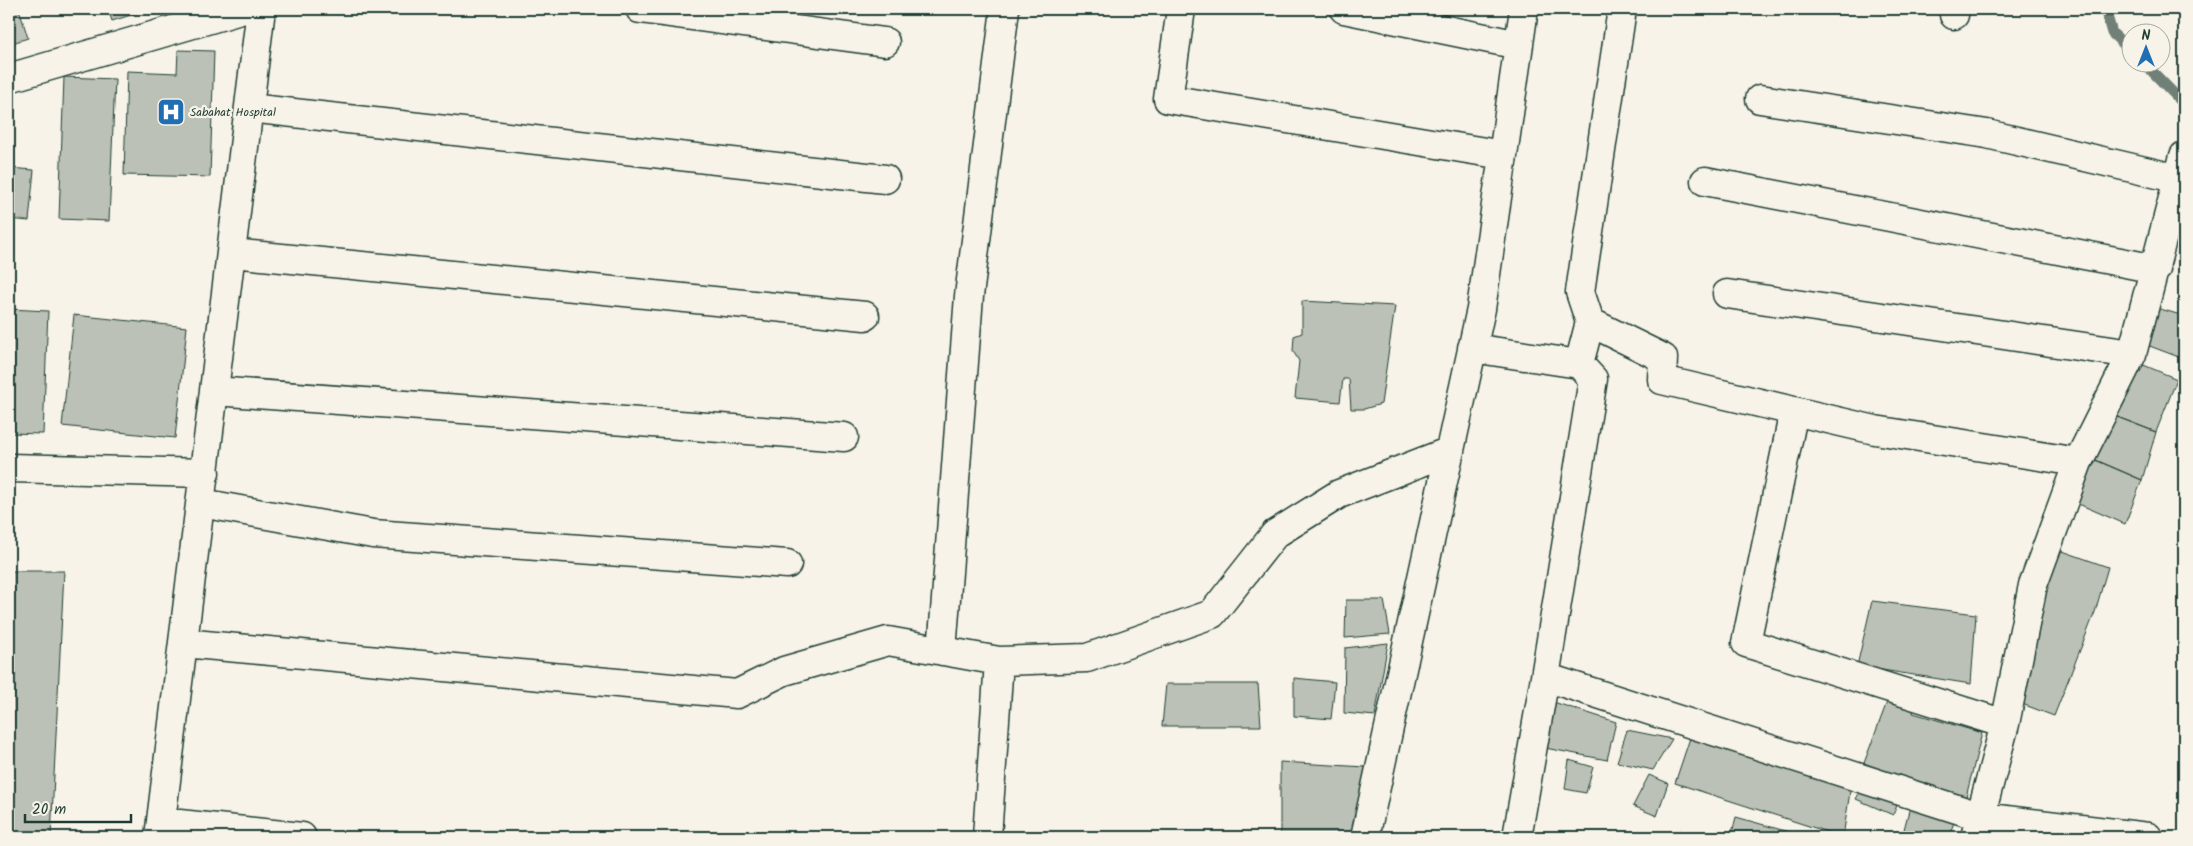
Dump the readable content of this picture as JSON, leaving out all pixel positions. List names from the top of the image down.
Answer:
{
  "places": {
    "hospital": ["Sabahat Hospital"]
  },
  "scale_bar": "20 m",
  "north": "top"
}
